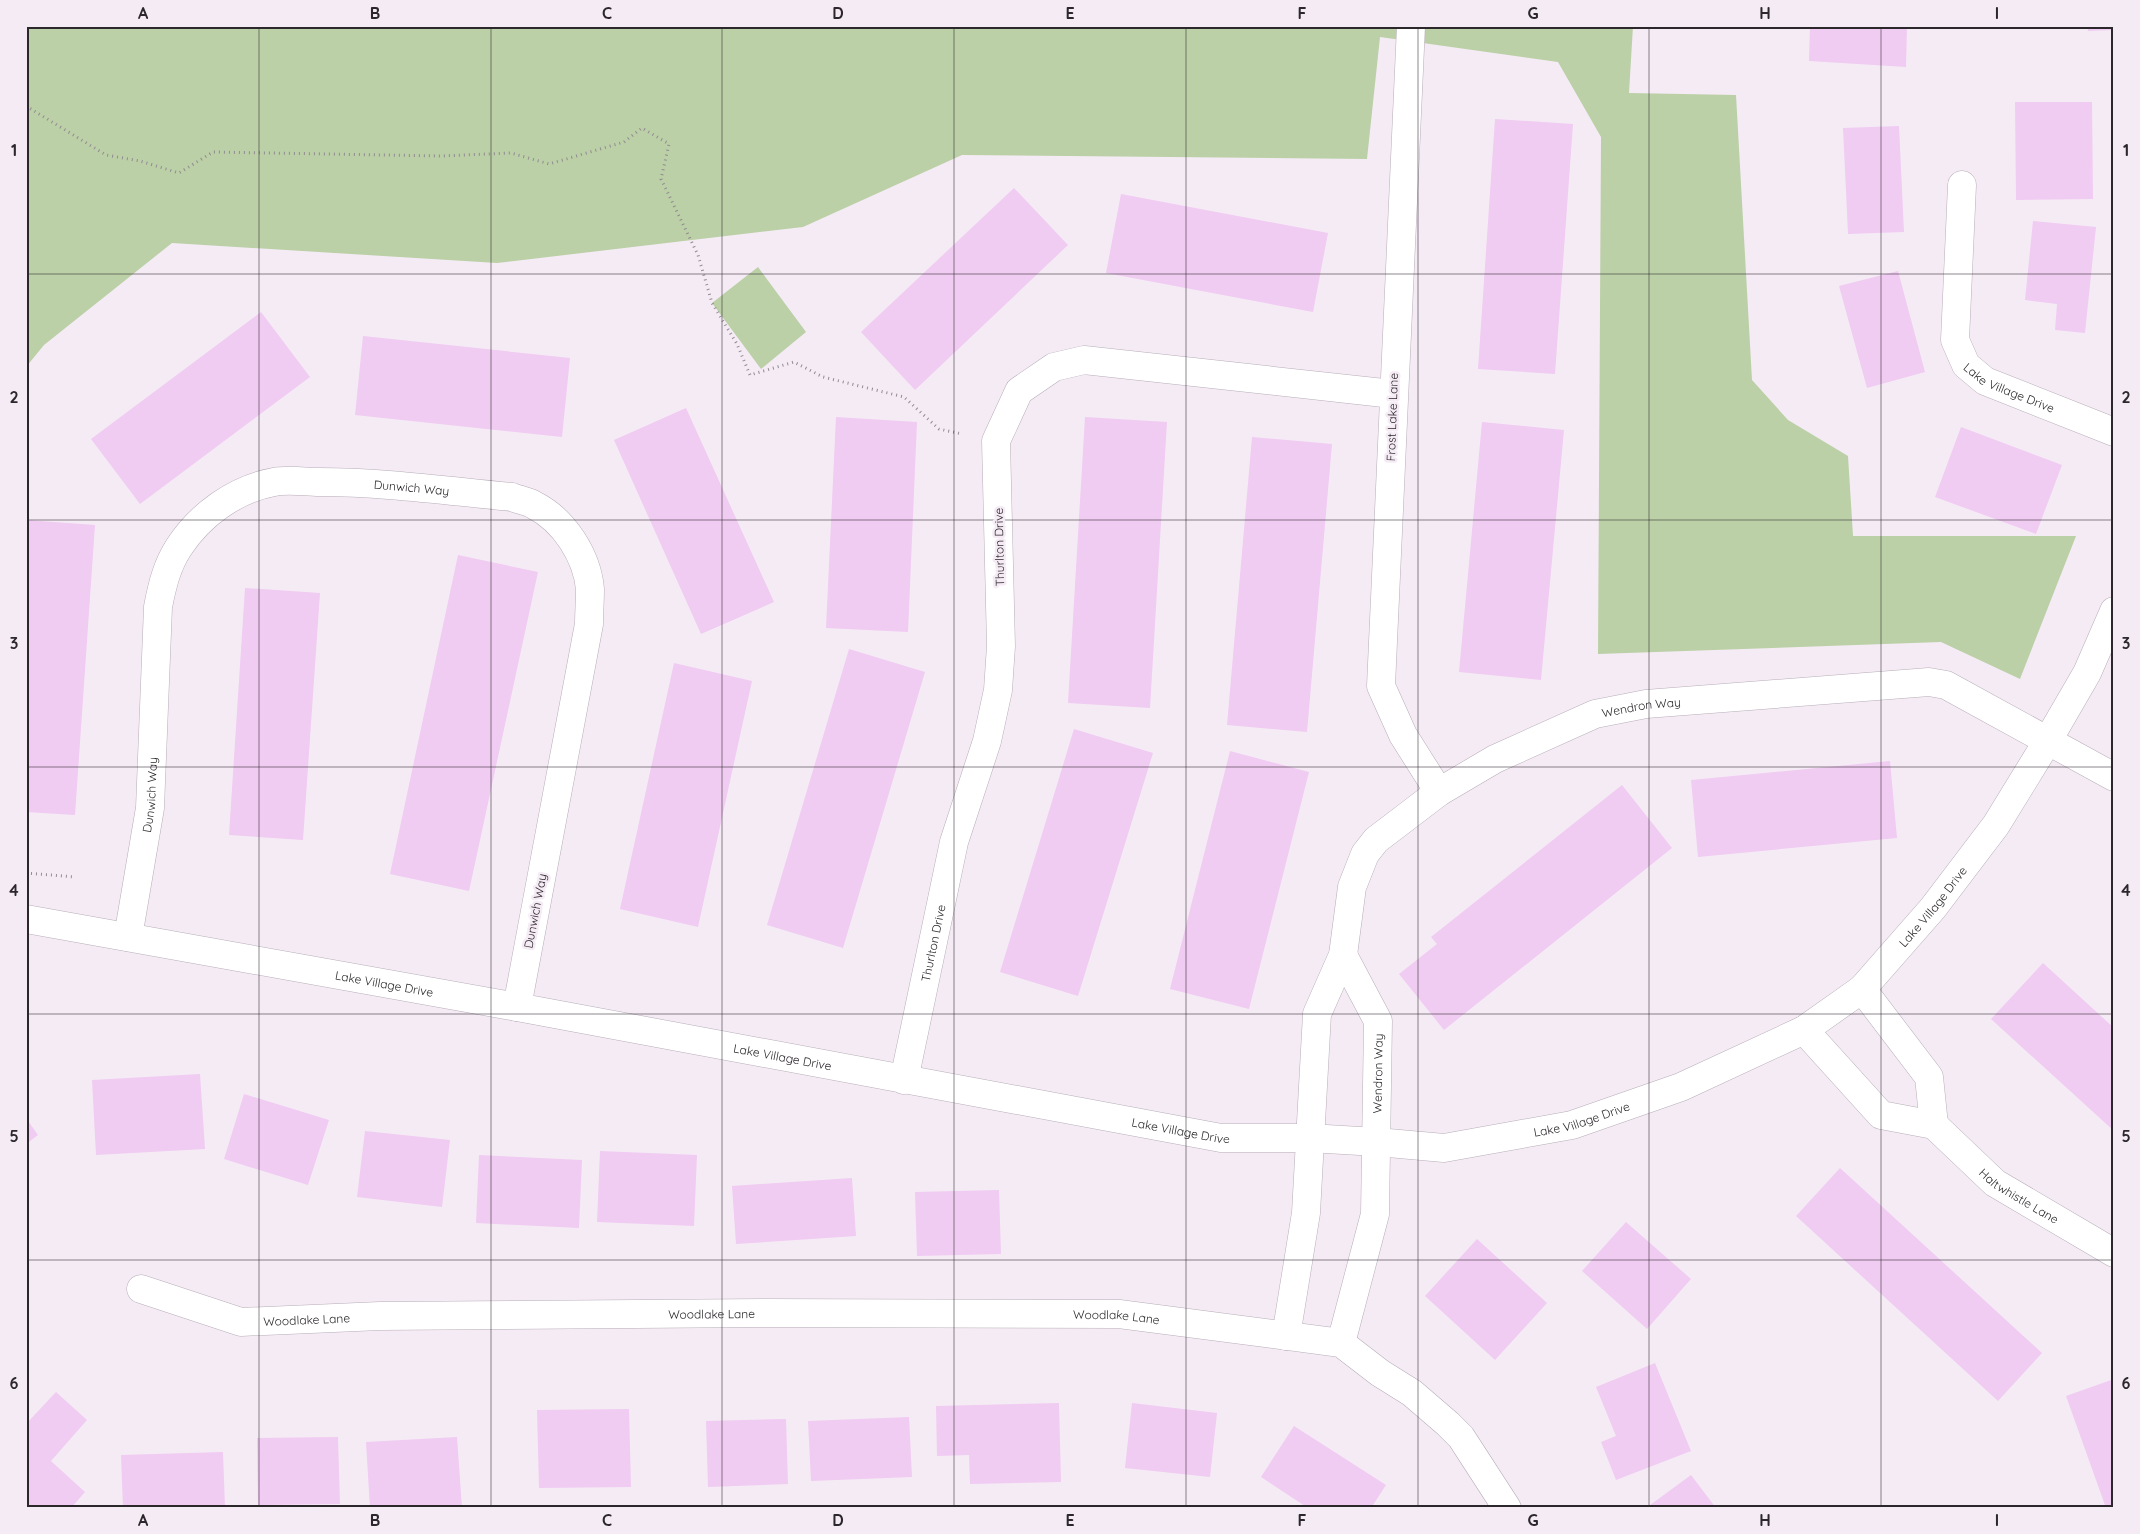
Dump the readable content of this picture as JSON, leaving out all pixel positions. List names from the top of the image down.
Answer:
{
  "streets": {
    "street": [
      "Lake Village Drive",
      "Frost Lake Lane",
      "Dunwich Way",
      "Thurlton Drive",
      "Wendron Way",
      "Haltwhistle Lane",
      "Woodlake Lane"
    ]
  },
  "crossings": [
    ["Lake Village Drive", "Dunwich Way"],
    ["Lake Village Drive", "Thurlton Drive"],
    ["Lake Village Drive", "Wendron Way"],
    ["Frost Lake Lane", "Thurlton Drive"],
    ["Frost Lake Lane", "Wendron Way"]
  ],
  "grid": {
    "columns": [
      "A",
      "B",
      "C",
      "D",
      "E",
      "F",
      "G",
      "H",
      "I"
    ],
    "rows": [
      "1",
      "2",
      "3",
      "4",
      "5",
      "6"
    ]
  }
}
